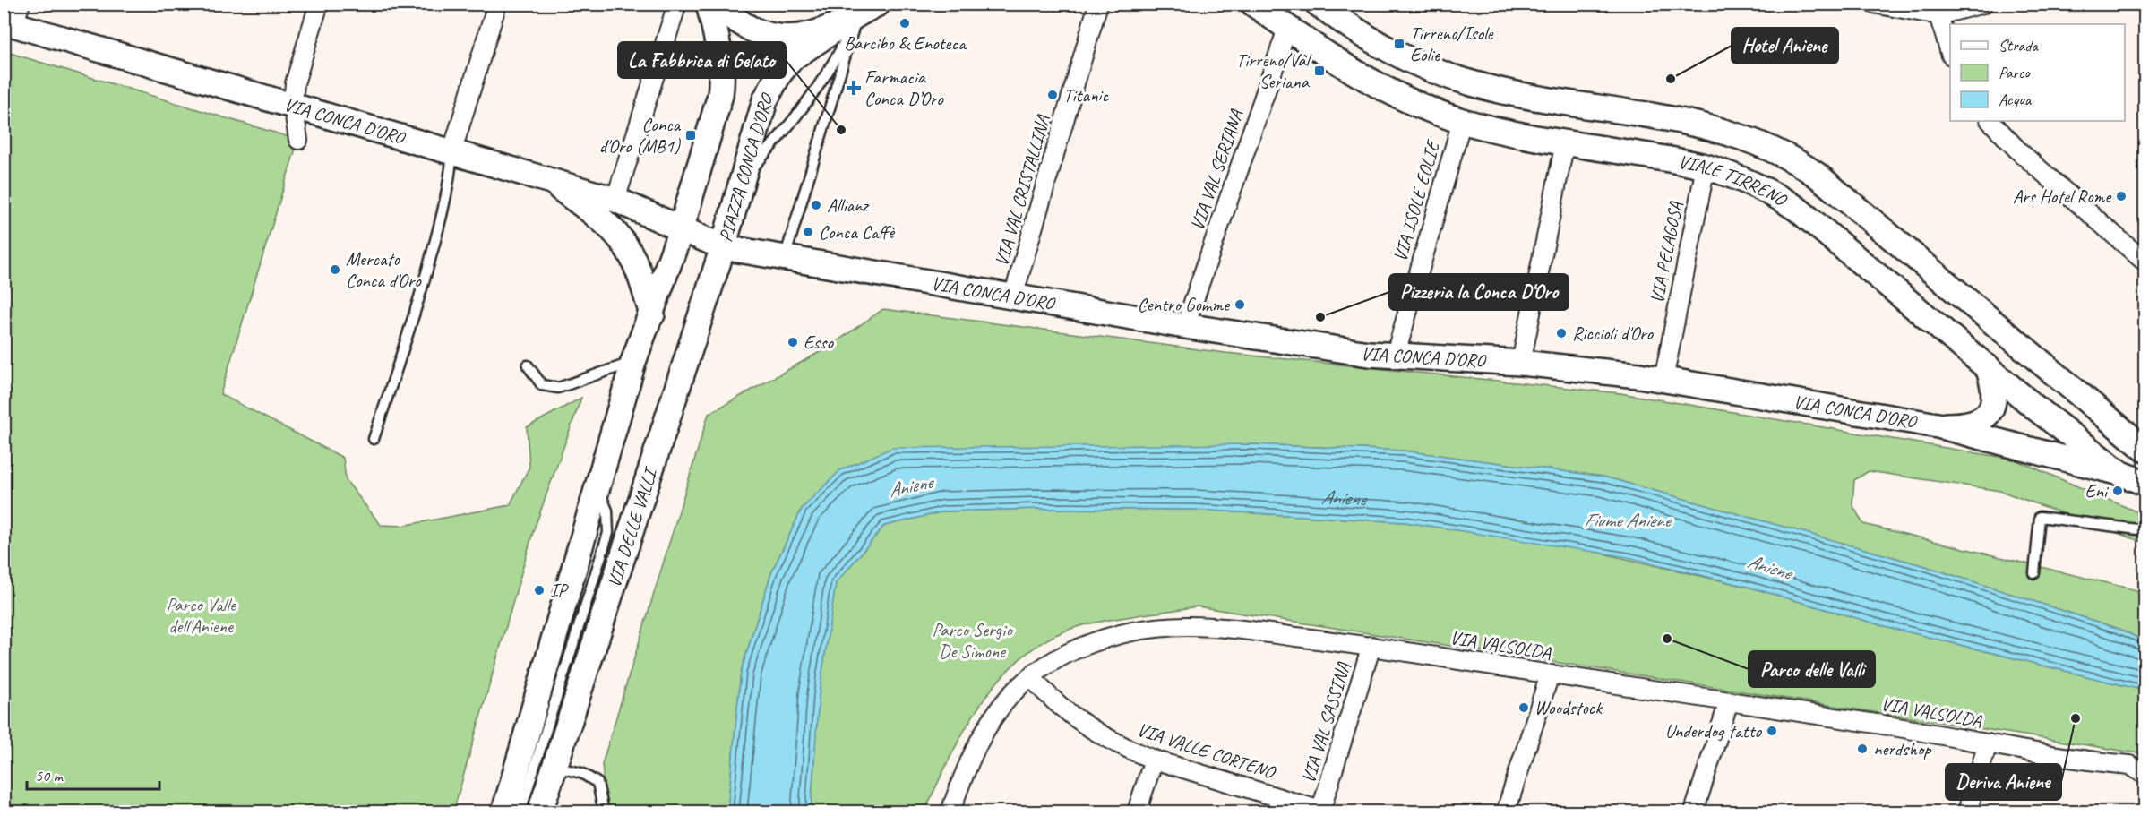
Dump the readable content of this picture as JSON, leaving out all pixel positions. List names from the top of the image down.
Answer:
{
  "streets": {
    "street": [
      "VIA CONCA D'ORO",
      "PIAZZA CONCA D'ORO",
      "VIA VAL SERIANA",
      "VIALE TIRRENO",
      "VIA VAL CRISTALLINA",
      "VIA ISOLE EOLIE",
      "VIA PELAGOSA",
      "VIA DELLE VALLI",
      "VIA VALSOLDA",
      "VIA VAL SASSINA",
      "VIA VALLE CORTENO"
    ]
  },
  "crossings": [
    ["VIA CONCA D'ORO", "PIAZZA CONCA D'ORO"],
    ["VIA CONCA D'ORO", "VIA VAL SERIANA"],
    ["VIA CONCA D'ORO", "VIALE TIRRENO"],
    ["VIA CONCA D'ORO", "VIA VAL CRISTALLINA"],
    ["VIA CONCA D'ORO", "VIA ISOLE EOLIE"],
    ["VIA CONCA D'ORO", "VIA PELAGOSA"],
    ["VIA CONCA D'ORO", "VIA DELLE VALLI"],
    ["PIAZZA CONCA D'ORO", "VIA DELLE VALLI"],
    ["VIA VAL SERIANA", "VIALE TIRRENO"],
    ["VIALE TIRRENO", "VIA ISOLE EOLIE"],
    ["VIALE TIRRENO", "VIA PELAGOSA"],
    ["VIA VALSOLDA", "VIA VAL SASSINA"],
    ["VIA VALSOLDA", "VIA VALLE CORTENO"],
    ["VIA VAL SASSINA", "VIA VALLE CORTENO"]
  ],
  "water": ["Aniene", "Fiume Aniene"],
  "parks": ["Parco Valle dell'Aniene", "Parco Sergio De Simone"],
  "places": {
    "other": [
      "Barcibo & Enoteca",
      "Hotel Aniene",
      "Titanic",
      "La Fabbrica di Gelato",
      "Ars Hotel Rome",
      "Allianz",
      "Conca Caffè",
      "Mercato Conca d'Oro",
      "Centro Gomme",
      "Pizzeria la Conca D‘Oro",
      "Riccioli d'Oro",
      "Esso",
      "Eni",
      "IP",
      "Parco delle Valli",
      "Woodstock",
      "Deriva Aniene",
      "Underdog tatto",
      "nerdshop"
    ],
    "transit": ["Tirreno/Isole Eolie", "Tirreno/Val Seriana", "Conca d'Oro (MB1)"],
    "health": ["Farmacia Conca D’Oro"]
  },
  "legend": ["Strada", "Parco", "Acqua"],
  "scale_bar": "50 m"
}
